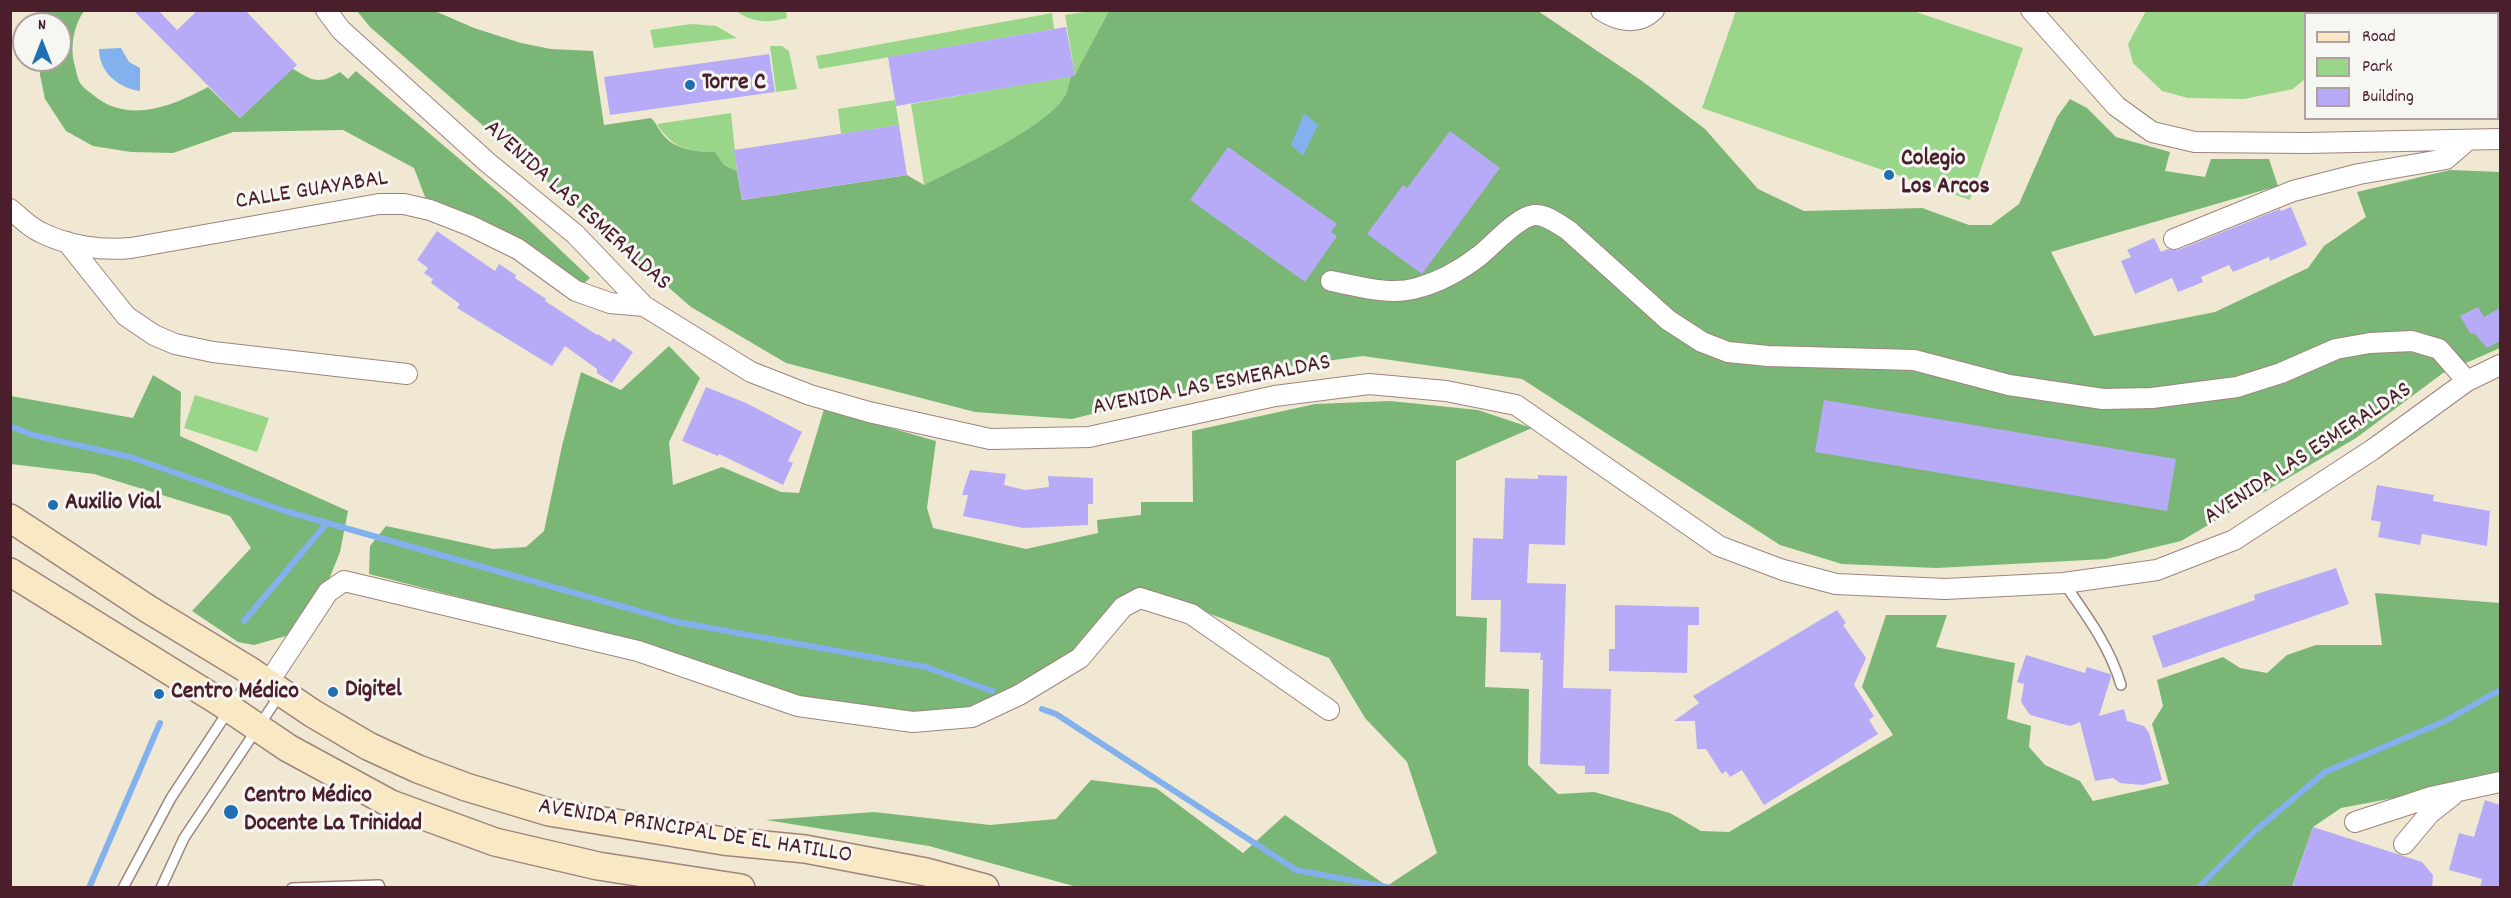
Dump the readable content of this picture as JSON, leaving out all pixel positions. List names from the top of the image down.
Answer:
{
  "streets": {
    "main road": ["AVENIDA PRINCIPAL DE EL HATILLO"],
    "street": ["CALLE GUAYABAL", "AVENIDA LAS ESMERALDAS"]
  },
  "crossings": [
    ["CALLE GUAYABAL", "AVENIDA LAS ESMERALDAS"]
  ],
  "places": [
    "Torre C",
    "Colegio Los Arcos",
    "Auxilio Vial",
    "Digitel",
    "Centro Médico",
    "Centro Médico Docente La Trinidad"
  ],
  "legend": ["Road", "Park", "Building"],
  "north": "top"
}
